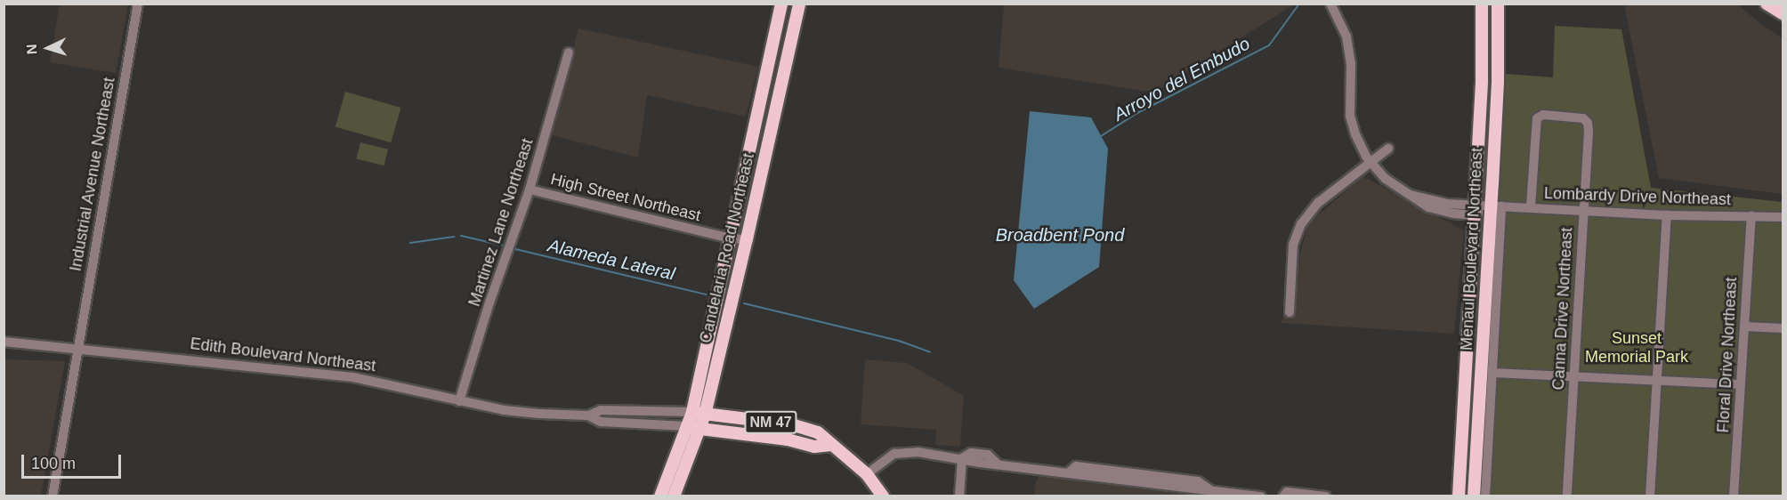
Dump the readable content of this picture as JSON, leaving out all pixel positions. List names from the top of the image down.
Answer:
{
  "streets": {
    "main road": [
      "Candelaria Road Northeast",
      "Menaul Boulevard Northeast",
      "Edith Boulevard Northeast",
      "NM 47"
    ],
    "street": [
      "Industrial Avenue Northeast",
      "Lombardy Drive Northeast",
      "High Street Northeast",
      "Martinez Lane Northeast",
      "Canna Drive Northeast",
      "Floral Drive Northeast"
    ]
  },
  "crossings": [
    ["Industrial Avenue Northeast", "Edith Boulevard Northeast"],
    ["Lombardy Drive Northeast", "Menaul Boulevard Northeast"],
    ["Lombardy Drive Northeast", "Canna Drive Northeast"],
    ["Lombardy Drive Northeast", "Floral Drive Northeast"],
    ["High Street Northeast", "Martinez Lane Northeast"],
    ["High Street Northeast", "Candelaria Road Northeast"],
    ["Martinez Lane Northeast", "Edith Boulevard Northeast"],
    ["Candelaria Road Northeast", "Edith Boulevard Northeast"],
    ["Edith Boulevard Northeast", "NM 47"]
  ],
  "water": ["Arroyo del Embudo", "Broadbent Pond", "Alameda Lateral"],
  "parks": ["Sunset Memorial Park"],
  "scale_bar": "100 m",
  "north": "left"
}
